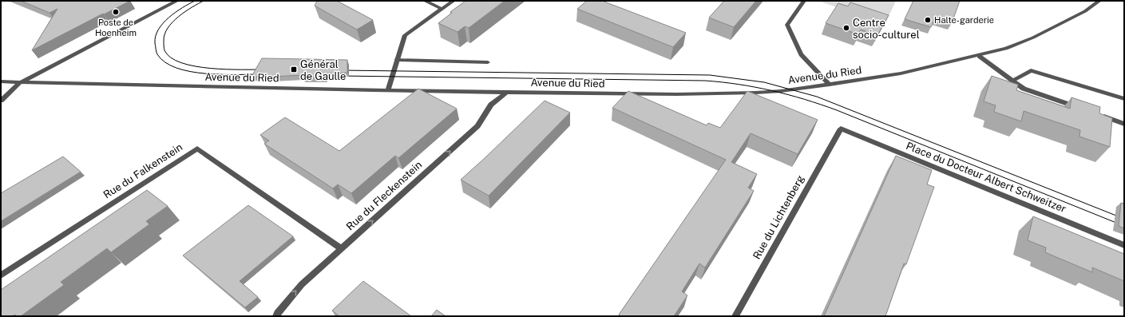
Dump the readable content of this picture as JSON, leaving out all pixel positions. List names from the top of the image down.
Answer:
{
  "streets": {
    "street": [
      "Avenue du Ried",
      "Rue du Falkenstein",
      "Place du Docteur Albert Schweitzer",
      "Rue du Fleckenstein",
      "Rue du Lichtenberg"
    ]
  },
  "crossings": [
    ["Avenue du Ried", "Rue du Fleckenstein"],
    ["Rue du Falkenstein", "Rue du Fleckenstein"],
    ["Place du Docteur Albert Schweitzer", "Rue du Lichtenberg"]
  ],
  "one_way": ["Rue du Fleckenstein"],
  "places": {
    "other": ["Poste de Hoenheim", "Halte-garderie", "Centre socio-culturel"],
    "transit": ["Général de Gaulle"]
  }
}
